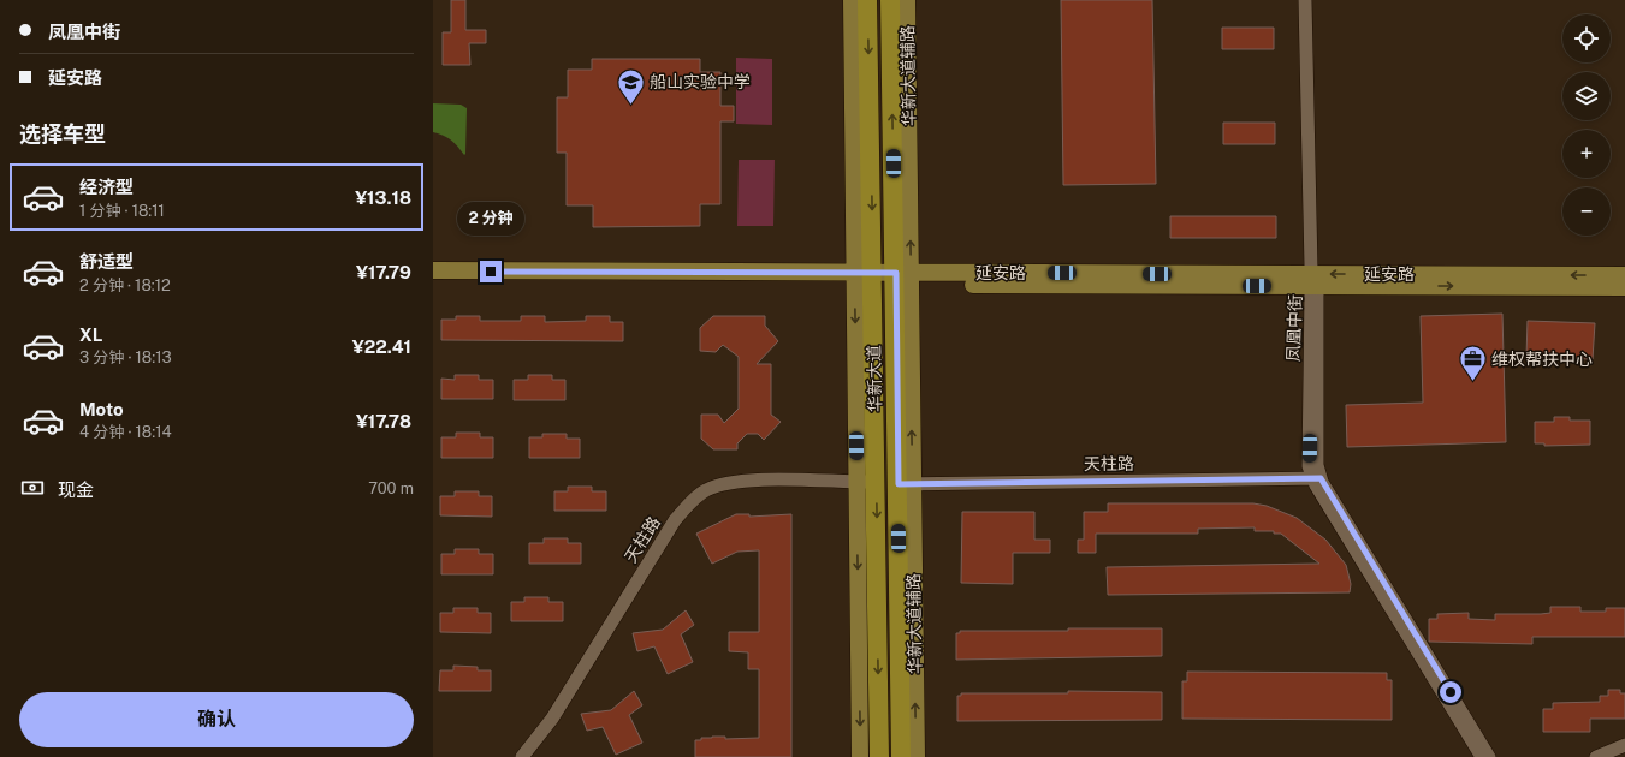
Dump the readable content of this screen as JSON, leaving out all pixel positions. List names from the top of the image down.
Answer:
{
  "streets": {
    "highway": ["华新大道"],
    "main road": ["华新大道辅路", "延安路"],
    "street": ["凤凰中街", "天柱路"]
  },
  "crossings": [
    ["华新大道辅路", "延安路"],
    ["华新大道辅路", "华新大道"],
    ["华新大道辅路", "天柱路"],
    ["延安路", "凤凰中街"],
    ["延安路", "华新大道"],
    ["凤凰中街", "天柱路"],
    ["华新大道", "天柱路"]
  ],
  "places": {
    "school or university": ["船山实验中学"],
    "office": ["维权帮扶中心"]
  },
  "page": {
    "banner": ["凤凰中街", "延安路"],
    "map_buttons": ["+", "−"],
    "heading": "选择车型",
    "list": [
      {
        "name": "经济型",
        "note": "1 分钟 · 18:11",
        "value": "¥13.18"
      },
      {
        "name": "舒适型",
        "note": "2 分钟 · 18:12",
        "value": "¥17.79"
      },
      {
        "name": "XL",
        "note": "3 分钟 · 18:13",
        "value": "¥22.41"
      },
      {
        "name": "Moto",
        "note": "4 分钟 · 18:14",
        "value": "¥17.78"
      }
    ],
    "bubble": "2 分钟",
    "pay": ["现金", "700 m"],
    "buttons": "确认"
  }
}
